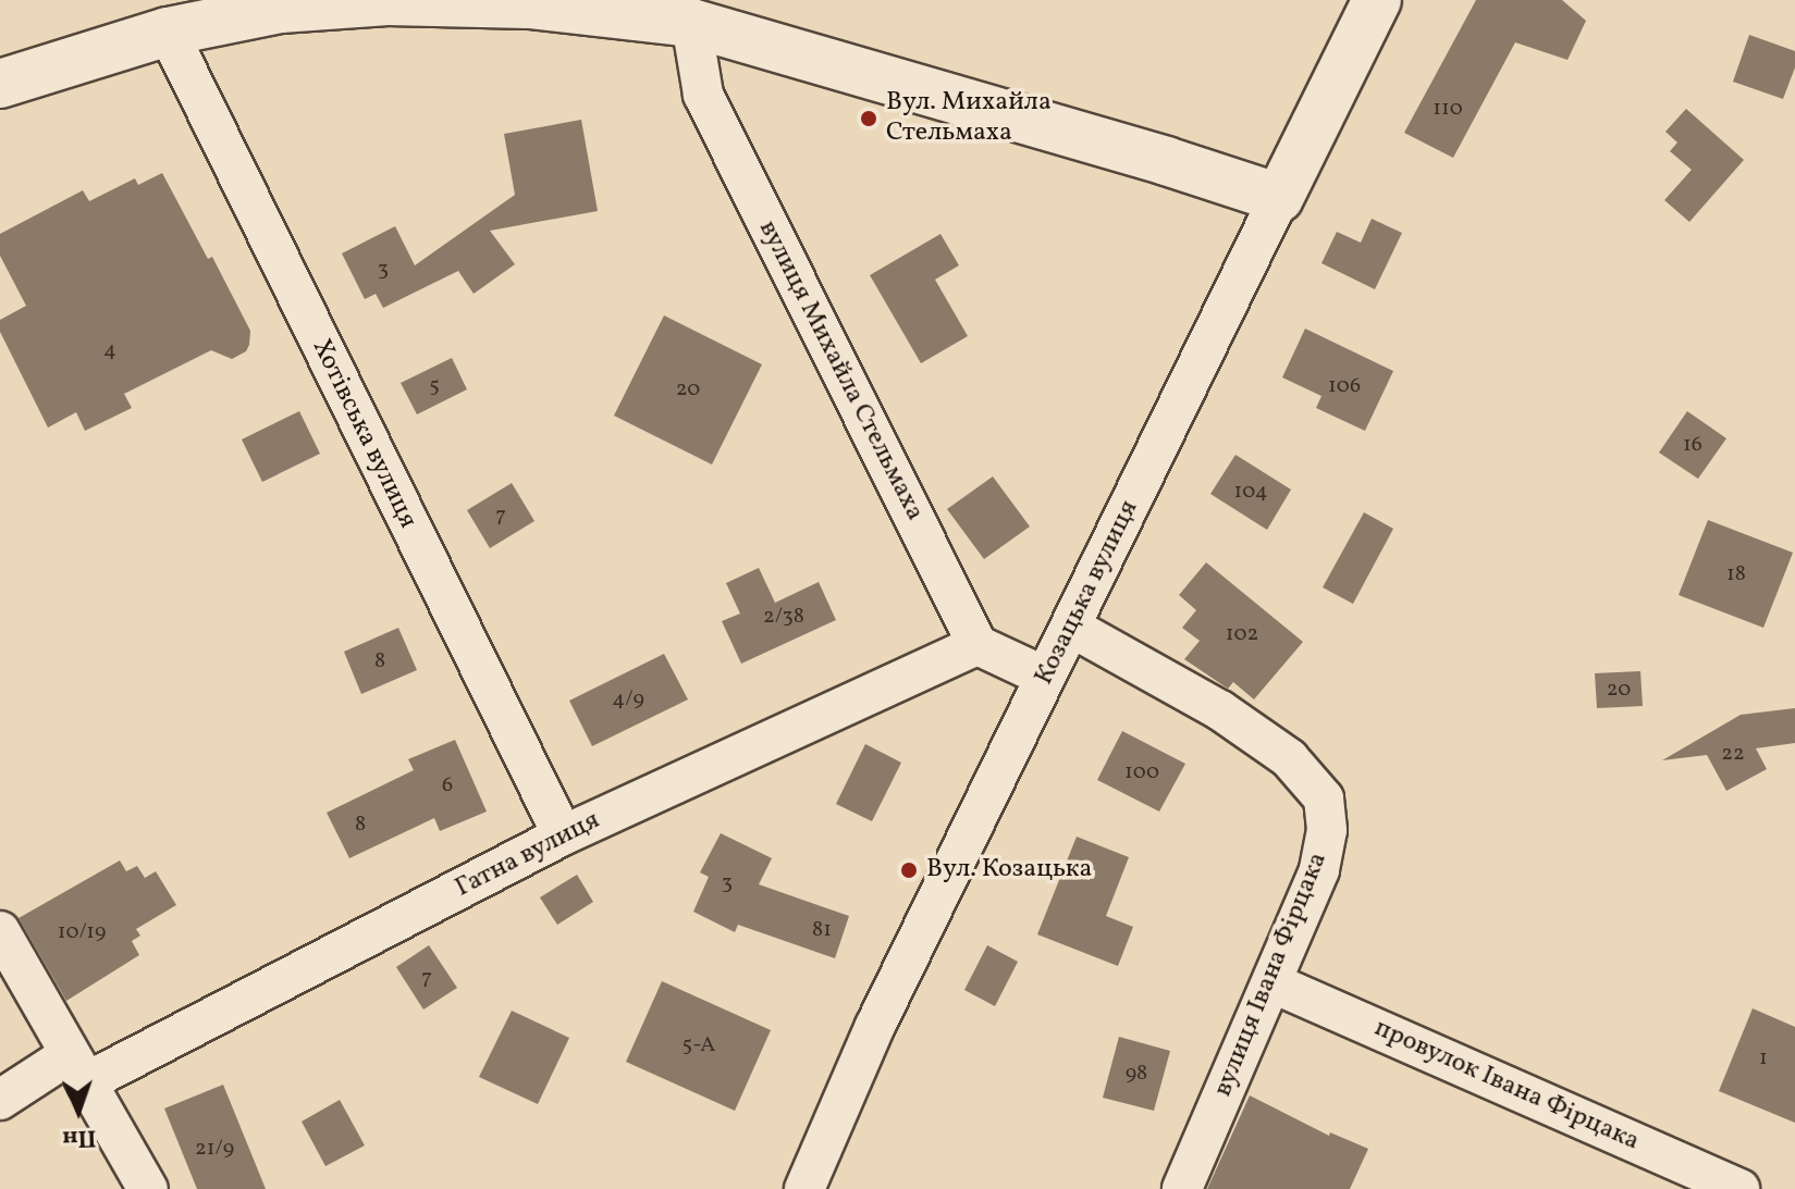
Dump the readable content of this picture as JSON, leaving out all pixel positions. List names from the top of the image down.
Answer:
{
  "streets": {
    "street": [
      "вулиця Михайла Стельмаха",
      "Хотівська вулиця",
      "Козацька вулиця",
      "Гатна вулиця",
      "вулиця Івана Фірцака",
      "провулок Івана Фірцака"
    ]
  },
  "crossings": [
    ["вулиця Михайла Стельмаха", "Гатна вулиця"],
    ["Хотівська вулиця", "Гатна вулиця"],
    ["Козацька вулиця", "вулиця Івана Фірцака"],
    ["вулиця Івана Фірцака", "провулок Івана Фірцака"]
  ],
  "places": ["Вул. Михайла Стельмаха", "Вул. Козацька"],
  "house_numbers": [
    "110",
    "3",
    "4",
    "5",
    "106",
    "20",
    "16",
    "104",
    "7",
    "18",
    "2/38",
    "102",
    "8",
    "20",
    "4/9",
    "22",
    "100",
    "6",
    "8",
    "3",
    "81",
    "10/19",
    "7",
    "5-А",
    "1",
    "98",
    "21/9"
  ],
  "north": "bottom"
}
